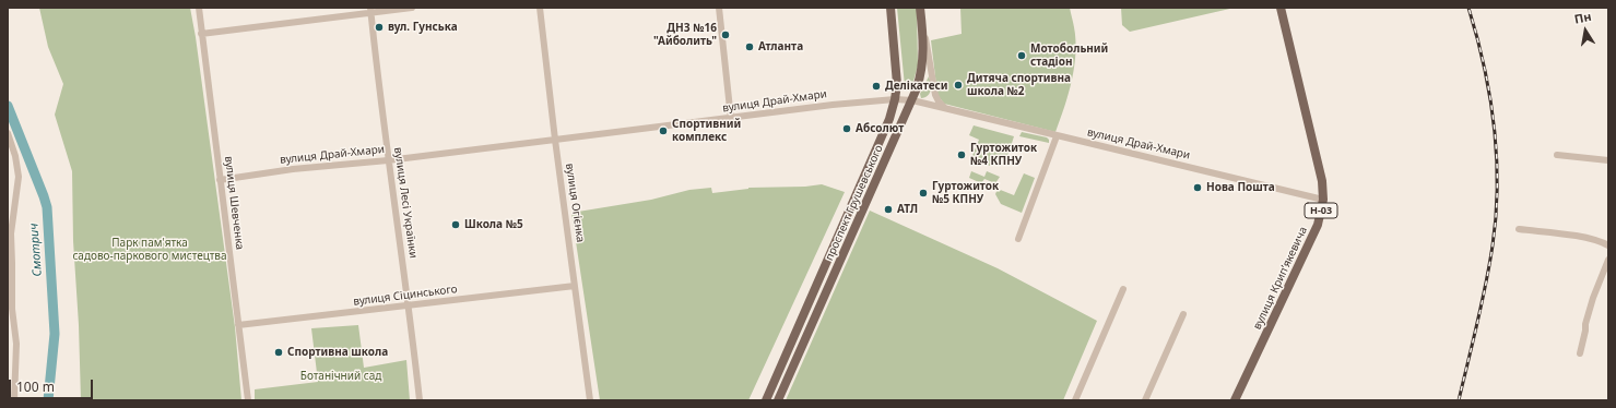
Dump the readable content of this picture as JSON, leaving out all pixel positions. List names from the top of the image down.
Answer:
{
  "streets": {
    "main road": ["проспект Грушевського", "Н-03", "вулиця Крипʼякевича"],
    "street": [
      "вулиця Драй-Хмари",
      "вулиця Шевченка",
      "вулиця Лесі Українки",
      "вулиця Огієнка",
      "вулиця Сіцинського"
    ]
  },
  "crossings": [
    ["вулиця Драй-Хмари", "вулиця Шевченка"],
    ["вулиця Драй-Хмари", "вулиця Лесі Українки"],
    ["вулиця Драй-Хмари", "вулиця Огієнка"],
    ["вулиця Драй-Хмари", "проспект Грушевського"],
    ["вулиця Драй-Хмари", "вулиця Крипʼякевича"],
    ["вулиця Шевченка", "вулиця Сіцинського"],
    ["вулиця Лесі Українки", "вулиця Сіцинського"],
    ["вулиця Огієнка", "вулиця Сіцинського"]
  ],
  "water": ["Смотрич"],
  "parks": ["Парк пам'ятка садово-паркового мистецтва", "Ботанічний сад"],
  "places": [
    "вул. Гунська",
    "ДНЗ №16 \"Айболить\"",
    "Атланта",
    "Мотобольний стадіон",
    "Дитяча спортивна школа №2",
    "Делікатеси",
    "Абсолют",
    "Спортивний комплекс",
    "Гуртожиток №4 КПНУ",
    "Нова Пошта",
    "Гуртожиток №5 КПНУ",
    "АТЛ",
    "Школа №5",
    "Спортивна школа"
  ],
  "scale_bar": "100 m",
  "north": "top"
}
